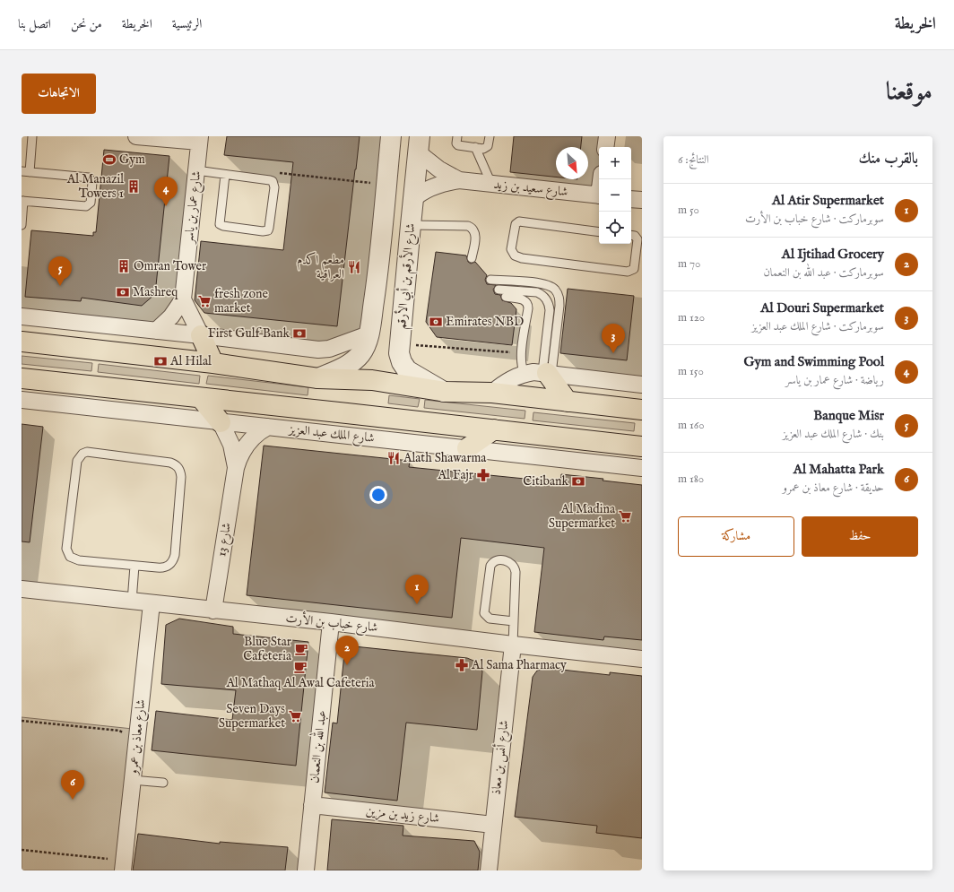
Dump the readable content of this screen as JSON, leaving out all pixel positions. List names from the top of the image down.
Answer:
{
  "streets": {
    "highway": ["شارع الملك عبد العزيز"],
    "street": [
      "شارع سعيد بن زيد",
      "شارع عمار بن ياسر",
      "شارع الأرقم بن أبي الأرقم",
      "شارع 13",
      "شارع خباب بن الأرت",
      "شارع معاذ بن عمرو",
      "عبد الله بن النعمان",
      "شارع أنس بن معاذ",
      "شارع زيد بن مزين"
    ]
  },
  "crossings": [
    ["شارع سعيد بن زيد", "شارع الأرقم بن أبي الأرقم"],
    ["شارع الملك عبد العزيز", "شارع 13"],
    ["شارع 13", "شارع خباب بن الأرت"],
    ["شارع خباب بن الأرت", "شارع معاذ بن عمرو"],
    ["شارع خباب بن الأرت", "عبد الله بن النعمان"],
    ["شارع خباب بن الأرت", "شارع أنس بن معاذ"],
    ["عبد الله بن النعمان", "شارع زيد بن مزين"],
    ["شارع أنس بن معاذ", "شارع زيد بن مزين"]
  ],
  "places": {
    "sports": ["Gym"],
    "building": ["Al Manazil Towers 1", "Omran Tower"],
    "restaurant": ["مطعم اكدم العراقية", "Alath Shawarma"],
    "bank": [
      "Mashreq",
      "Emirates NBD",
      "First Gulf Bank",
      "Al Hilal",
      "Citibank"
    ],
    "supermarket": ["fresh zone market", "Al Madina Supermarket", "Seven Days Supermarket"],
    "pharmacy": ["Al Fajr", "Al Sama Pharmacy"],
    "cafe": ["Blue Star Cafeteria", "Al Mathaq Al Awal Cafeteria"]
  },
  "north": "bottom right",
  "page": {
    "header": "الخريطة",
    "nav": [
      "الرئيسية",
      "الخريطة",
      "من نحن",
      "اتصل بنا"
    ],
    "title": "موقعنا",
    "buttons": [
      "الاتجاهات",
      ["حفظ", "مشاركة"]
    ],
    "heading": ["بالقرب منك", "النتائج: 6"],
    "map_buttons": ["+", "−"],
    "pins": [
      "4",
      "5",
      "3",
      "1",
      "2",
      "6"
    ],
    "list": [
      {
        "mark": "1",
        "name": "Al Atir Supermarket",
        "note": "سوبرماركت · شارع خباب بن الأرت",
        "value": "50 m"
      },
      {
        "mark": "2",
        "name": "Al Ijtihad Grocery",
        "note": "سوبرماركت · عبد الله بن النعمان",
        "value": "70 m"
      },
      {
        "mark": "3",
        "name": "Al Douri Supermarket",
        "note": "سوبرماركت · شارع الملك عبد العزيز",
        "value": "120 m"
      },
      {
        "mark": "4",
        "name": "Gym and Swimming Pool",
        "note": "رياضة · شارع عمار بن ياسر",
        "value": "150 m"
      },
      {
        "mark": "5",
        "name": "Banque Misr",
        "note": "بنك · شارع الملك عبد العزيز",
        "value": "160 m"
      },
      {
        "mark": "6",
        "name": "Al Mahatta Park",
        "note": "حديقة · شارع معاذ بن عمرو",
        "value": "180 m"
      }
    ]
  }
}
